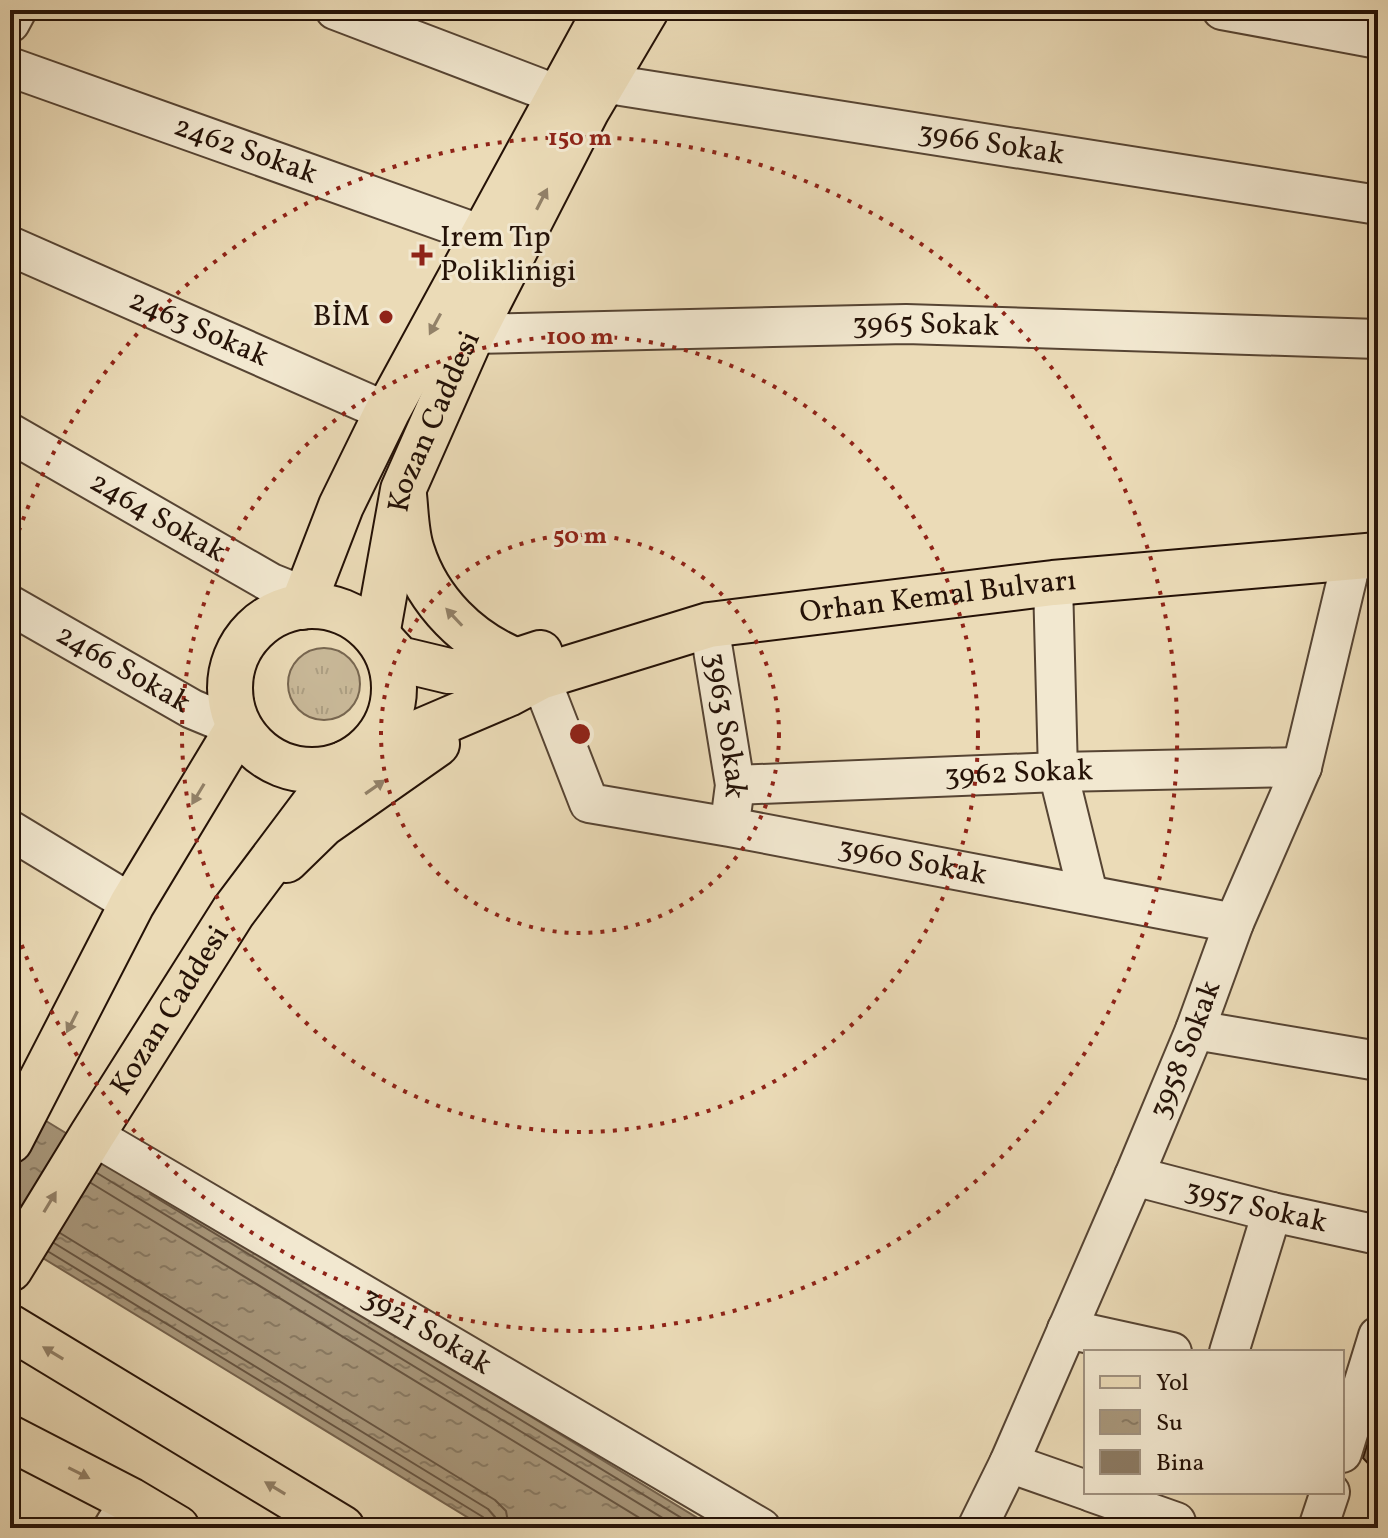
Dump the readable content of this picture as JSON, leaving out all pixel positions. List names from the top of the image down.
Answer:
{
  "streets": {
    "main road": ["Kozan Caddesi", "Orhan Kemal Bulvarı"],
    "street": [
      "3966 Sokak",
      "2462 Sokak",
      "3965 Sokak",
      "2463 Sokak",
      "2464 Sokak",
      "2466 Sokak",
      "3963 Sokak",
      "3962 Sokak",
      "3960 Sokak",
      "3958 Sokak",
      "3957 Sokak",
      "3921 Sokak"
    ]
  },
  "crossings": [
    ["3966 Sokak", "Kozan Caddesi"],
    ["2462 Sokak", "Kozan Caddesi"],
    ["3965 Sokak", "Kozan Caddesi"],
    ["2463 Sokak", "Kozan Caddesi"],
    ["Kozan Caddesi", "2464 Sokak"],
    ["Kozan Caddesi", "2466 Sokak"],
    ["Kozan Caddesi", "3921 Sokak"],
    ["2464 Sokak", "2466 Sokak"],
    ["Orhan Kemal Bulvarı", "3963 Sokak"],
    ["Orhan Kemal Bulvarı", "3960 Sokak"],
    ["Orhan Kemal Bulvarı", "3958 Sokak"],
    ["3963 Sokak", "3962 Sokak"],
    ["3963 Sokak", "3960 Sokak"],
    ["3962 Sokak", "3958 Sokak"],
    ["3960 Sokak", "3958 Sokak"],
    ["3958 Sokak", "3957 Sokak"]
  ],
  "places": {
    "health": ["Irem Tıp Poliklinigi"],
    "other": ["BİM"]
  },
  "legend": ["Yol", "Su", "Bina"],
  "rings": ["150 m", "100 m", "50 m"]
}
